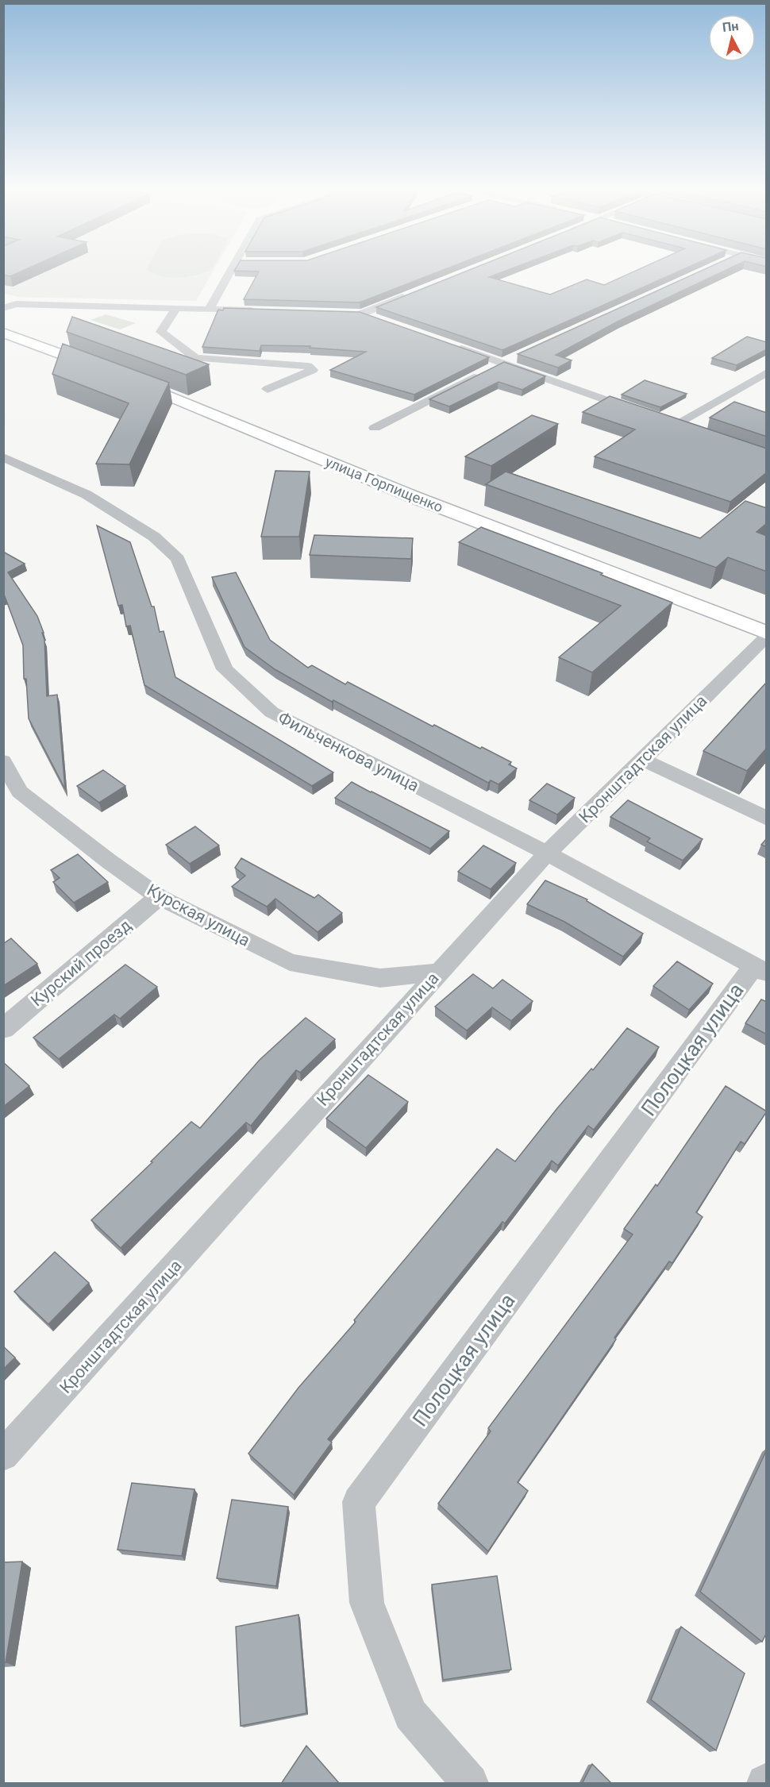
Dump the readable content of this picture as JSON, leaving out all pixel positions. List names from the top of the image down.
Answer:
{
  "streets": {
    "main road": ["улица Горпищенко"],
    "street": [
      "Фильченкова улица",
      "Кронштадтская улица",
      "Курская улица",
      "Курский проезд",
      "Полоцкая улица"
    ]
  },
  "crossings": [
    ["Фильченкова улица", "Кронштадтская улица"],
    ["Фильченкова улица", "Полоцкая улица"],
    ["Кронштадтская улица", "Курская улица"],
    ["Курская улица", "Курский проезд"]
  ],
  "north": "top"
}
